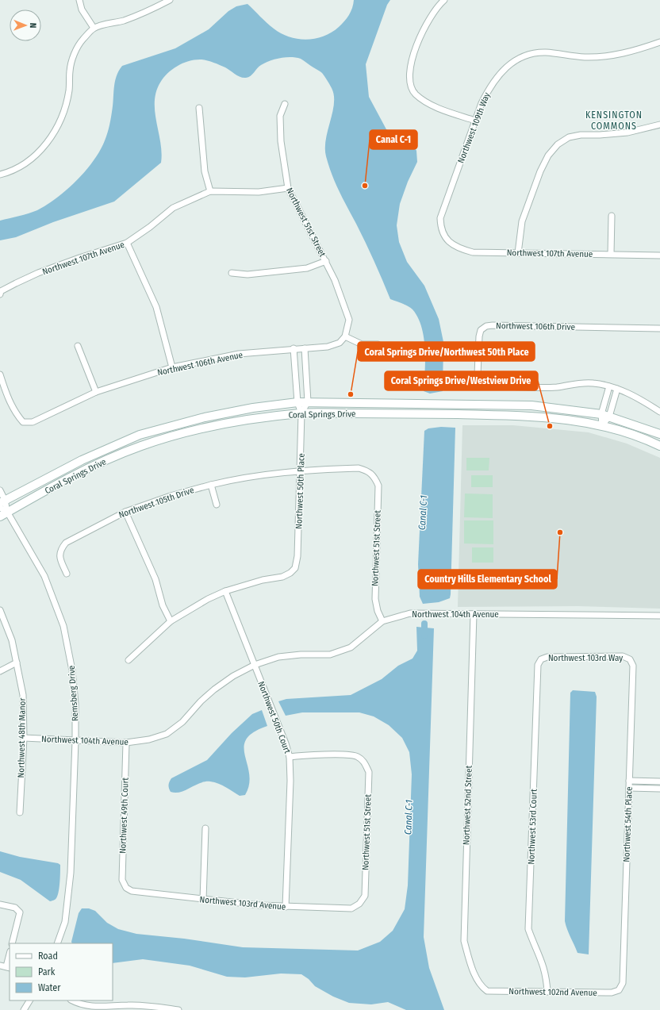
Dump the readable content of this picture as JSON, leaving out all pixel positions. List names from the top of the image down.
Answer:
{
  "streets": {
    "main road": ["Coral Springs Drive"],
    "street": [
      "Northwest 109th Way",
      "Northwest 51st Street",
      "Northwest 107th Avenue",
      "Northwest 106th Drive",
      "Northwest 106th Avenue",
      "Northwest 50th Place",
      "Northwest 105th Drive",
      "Northwest 104th Avenue",
      "Northwest 103rd Way",
      "Remsberg Drive",
      "Northwest 50th Court",
      "Northwest 48th Manor",
      "Northwest 52nd Street",
      "Northwest 49th Court",
      "Northwest 54th Place",
      "Northwest 53rd Court",
      "Northwest 103rd Avenue",
      "Northwest 102nd Avenue"
    ]
  },
  "crossings": [
    ["Northwest 109th Way", "Northwest 107th Avenue"],
    ["Northwest 51st Street", "Northwest 107th Avenue"],
    ["Northwest 51st Street", "Northwest 106th Avenue"],
    ["Northwest 51st Street", "Northwest 105th Drive"],
    ["Northwest 51st Street", "Northwest 104th Avenue"],
    ["Northwest 51st Street", "Northwest 50th Court"],
    ["Northwest 51st Street", "Northwest 103rd Avenue"],
    ["Northwest 106th Avenue", "Northwest 50th Place"],
    ["Coral Springs Drive", "Northwest 50th Place"],
    ["Coral Springs Drive", "Remsberg Drive"],
    ["Northwest 50th Place", "Northwest 105th Drive"],
    ["Northwest 50th Place", "Northwest 50th Court"],
    ["Northwest 104th Avenue", "Remsberg Drive"],
    ["Northwest 104th Avenue", "Northwest 50th Court"],
    ["Northwest 104th Avenue", "Northwest 48th Manor"],
    ["Northwest 104th Avenue", "Northwest 52nd Street"],
    ["Northwest 104th Avenue", "Northwest 49th Court"],
    ["Northwest 103rd Way", "Northwest 54th Place"],
    ["Northwest 103rd Way", "Northwest 53rd Court"],
    ["Northwest 50th Court", "Northwest 103rd Avenue"],
    ["Northwest 52nd Street", "Northwest 102nd Avenue"],
    ["Northwest 49th Court", "Northwest 103rd Avenue"],
    ["Northwest 54th Place", "Northwest 102nd Avenue"],
    ["Northwest 53rd Court", "Northwest 102nd Avenue"]
  ],
  "districts": ["KENSINGTON COMMONS"],
  "water": ["Canal C-1"],
  "places": [
    "Canal C-1",
    "Coral Springs Drive/Northwest 50th Place",
    "Coral Springs Drive/Westview Drive",
    "Country Hills Elementary School"
  ],
  "legend": ["Road", "Park", "Water"],
  "north": "right"
}
